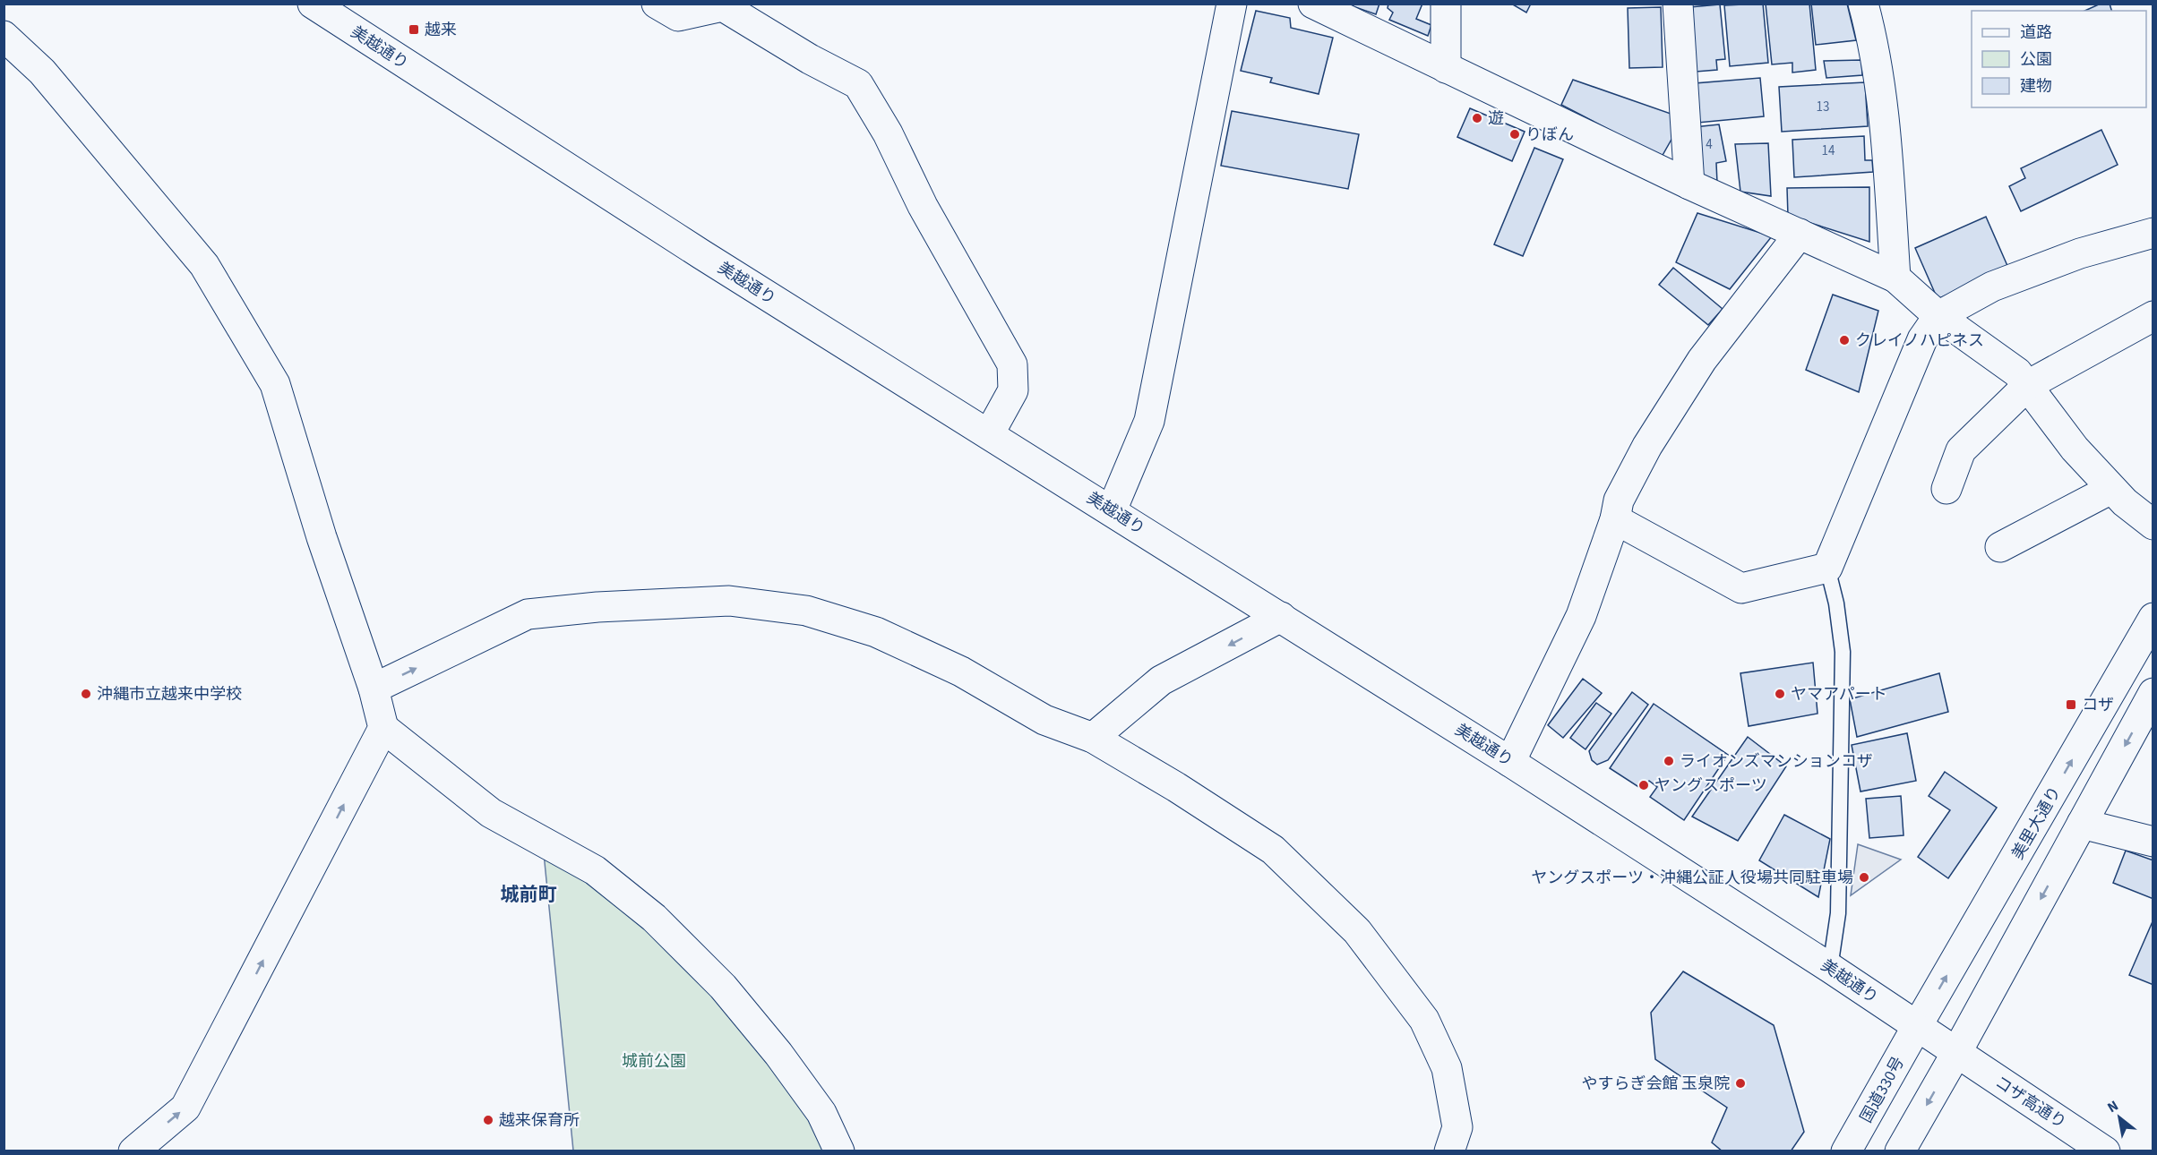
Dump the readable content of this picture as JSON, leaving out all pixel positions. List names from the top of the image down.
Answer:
{
  "streets": {
    "main road": [
      "美越通り",
      "美里大通り",
      "国道330号",
      "コザ高通り"
    ]
  },
  "crossings": [
    ["美越通り", "美里大通り"],
    ["美越通り", "国道330号"],
    ["美越通り", "コザ高通り"],
    ["美里大通り", "国道330号"]
  ],
  "districts": ["城前町"],
  "parks": ["城前公園"],
  "places": {
    "transit": ["越来", "コザ"],
    "other": [
      "遊",
      "りぼん",
      "クレイノハピネス",
      "沖縄市立越来中学校",
      "ヤマアパート",
      "ライオンズマンションコザ",
      "ヤングスポーツ",
      "ヤングスポーツ・沖縄公証人役場共同駐車場",
      "やすらぎ会館 玉泉院",
      "越来保育所"
    ]
  },
  "house_numbers": ["13", "4", "14"],
  "legend": ["道路", "公園", "建物"],
  "north": "top left"
}
